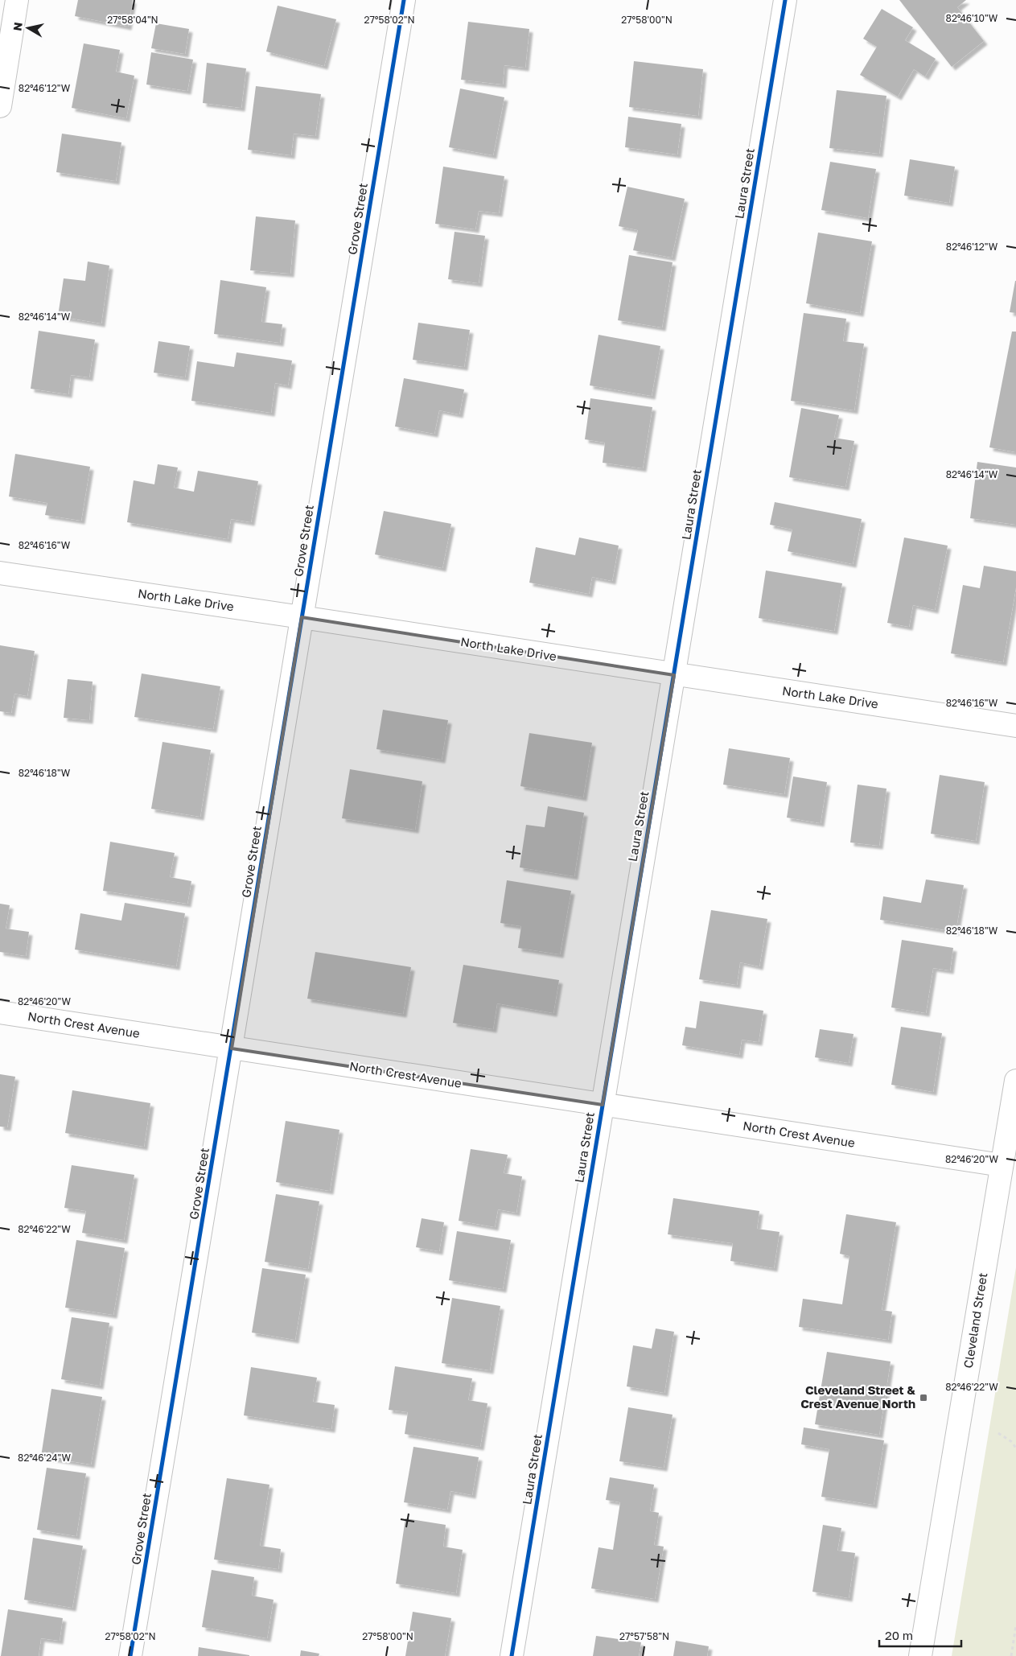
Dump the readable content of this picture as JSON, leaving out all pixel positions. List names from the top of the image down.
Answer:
{
  "streets": {
    "street": [
      "Laura Street",
      "Grove Street",
      "North Lake Drive",
      "North Crest Avenue",
      "Cleveland Street"
    ]
  },
  "crossings": [
    ["Laura Street", "North Lake Drive"],
    ["Laura Street", "North Crest Avenue"],
    ["Grove Street", "North Lake Drive"],
    ["Grove Street", "North Crest Avenue"],
    ["North Crest Avenue", "Cleveland Street"]
  ],
  "places": {
    "transit": ["Cleveland Street & Crest Avenue North"]
  },
  "scale_bar": "20 m",
  "north": "left",
  "coordinates": [
    "82°46'10\"W",
    "27°58'04\"N",
    "27°58'02\"N",
    "27°58'00\"N",
    "82°46'12\"W",
    "82°46'14\"W",
    "82°46'16\"W",
    "82°46'18\"W",
    "82°46'20\"W",
    "82°46'22\"W",
    "82°46'24\"W",
    "27°57'58\"N"
  ]
}
